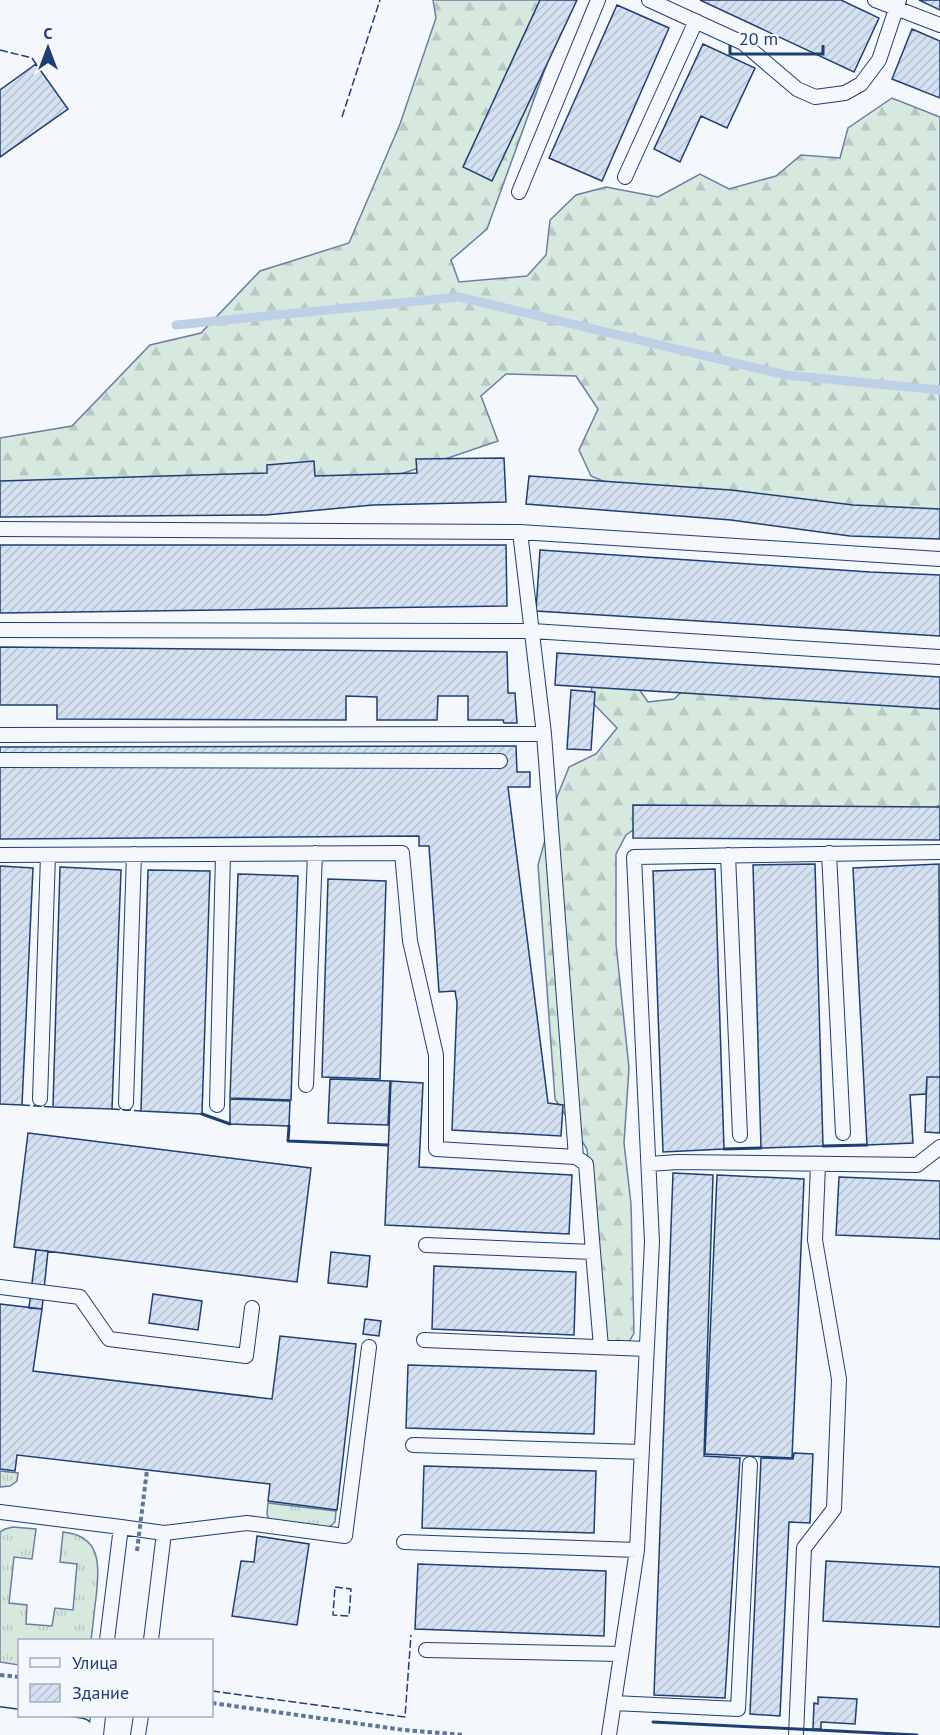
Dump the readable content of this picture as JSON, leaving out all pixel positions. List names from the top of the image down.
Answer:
{
  "legend": ["Улица", "Здание"],
  "scale_bar": "20 m",
  "north": "top"
}
